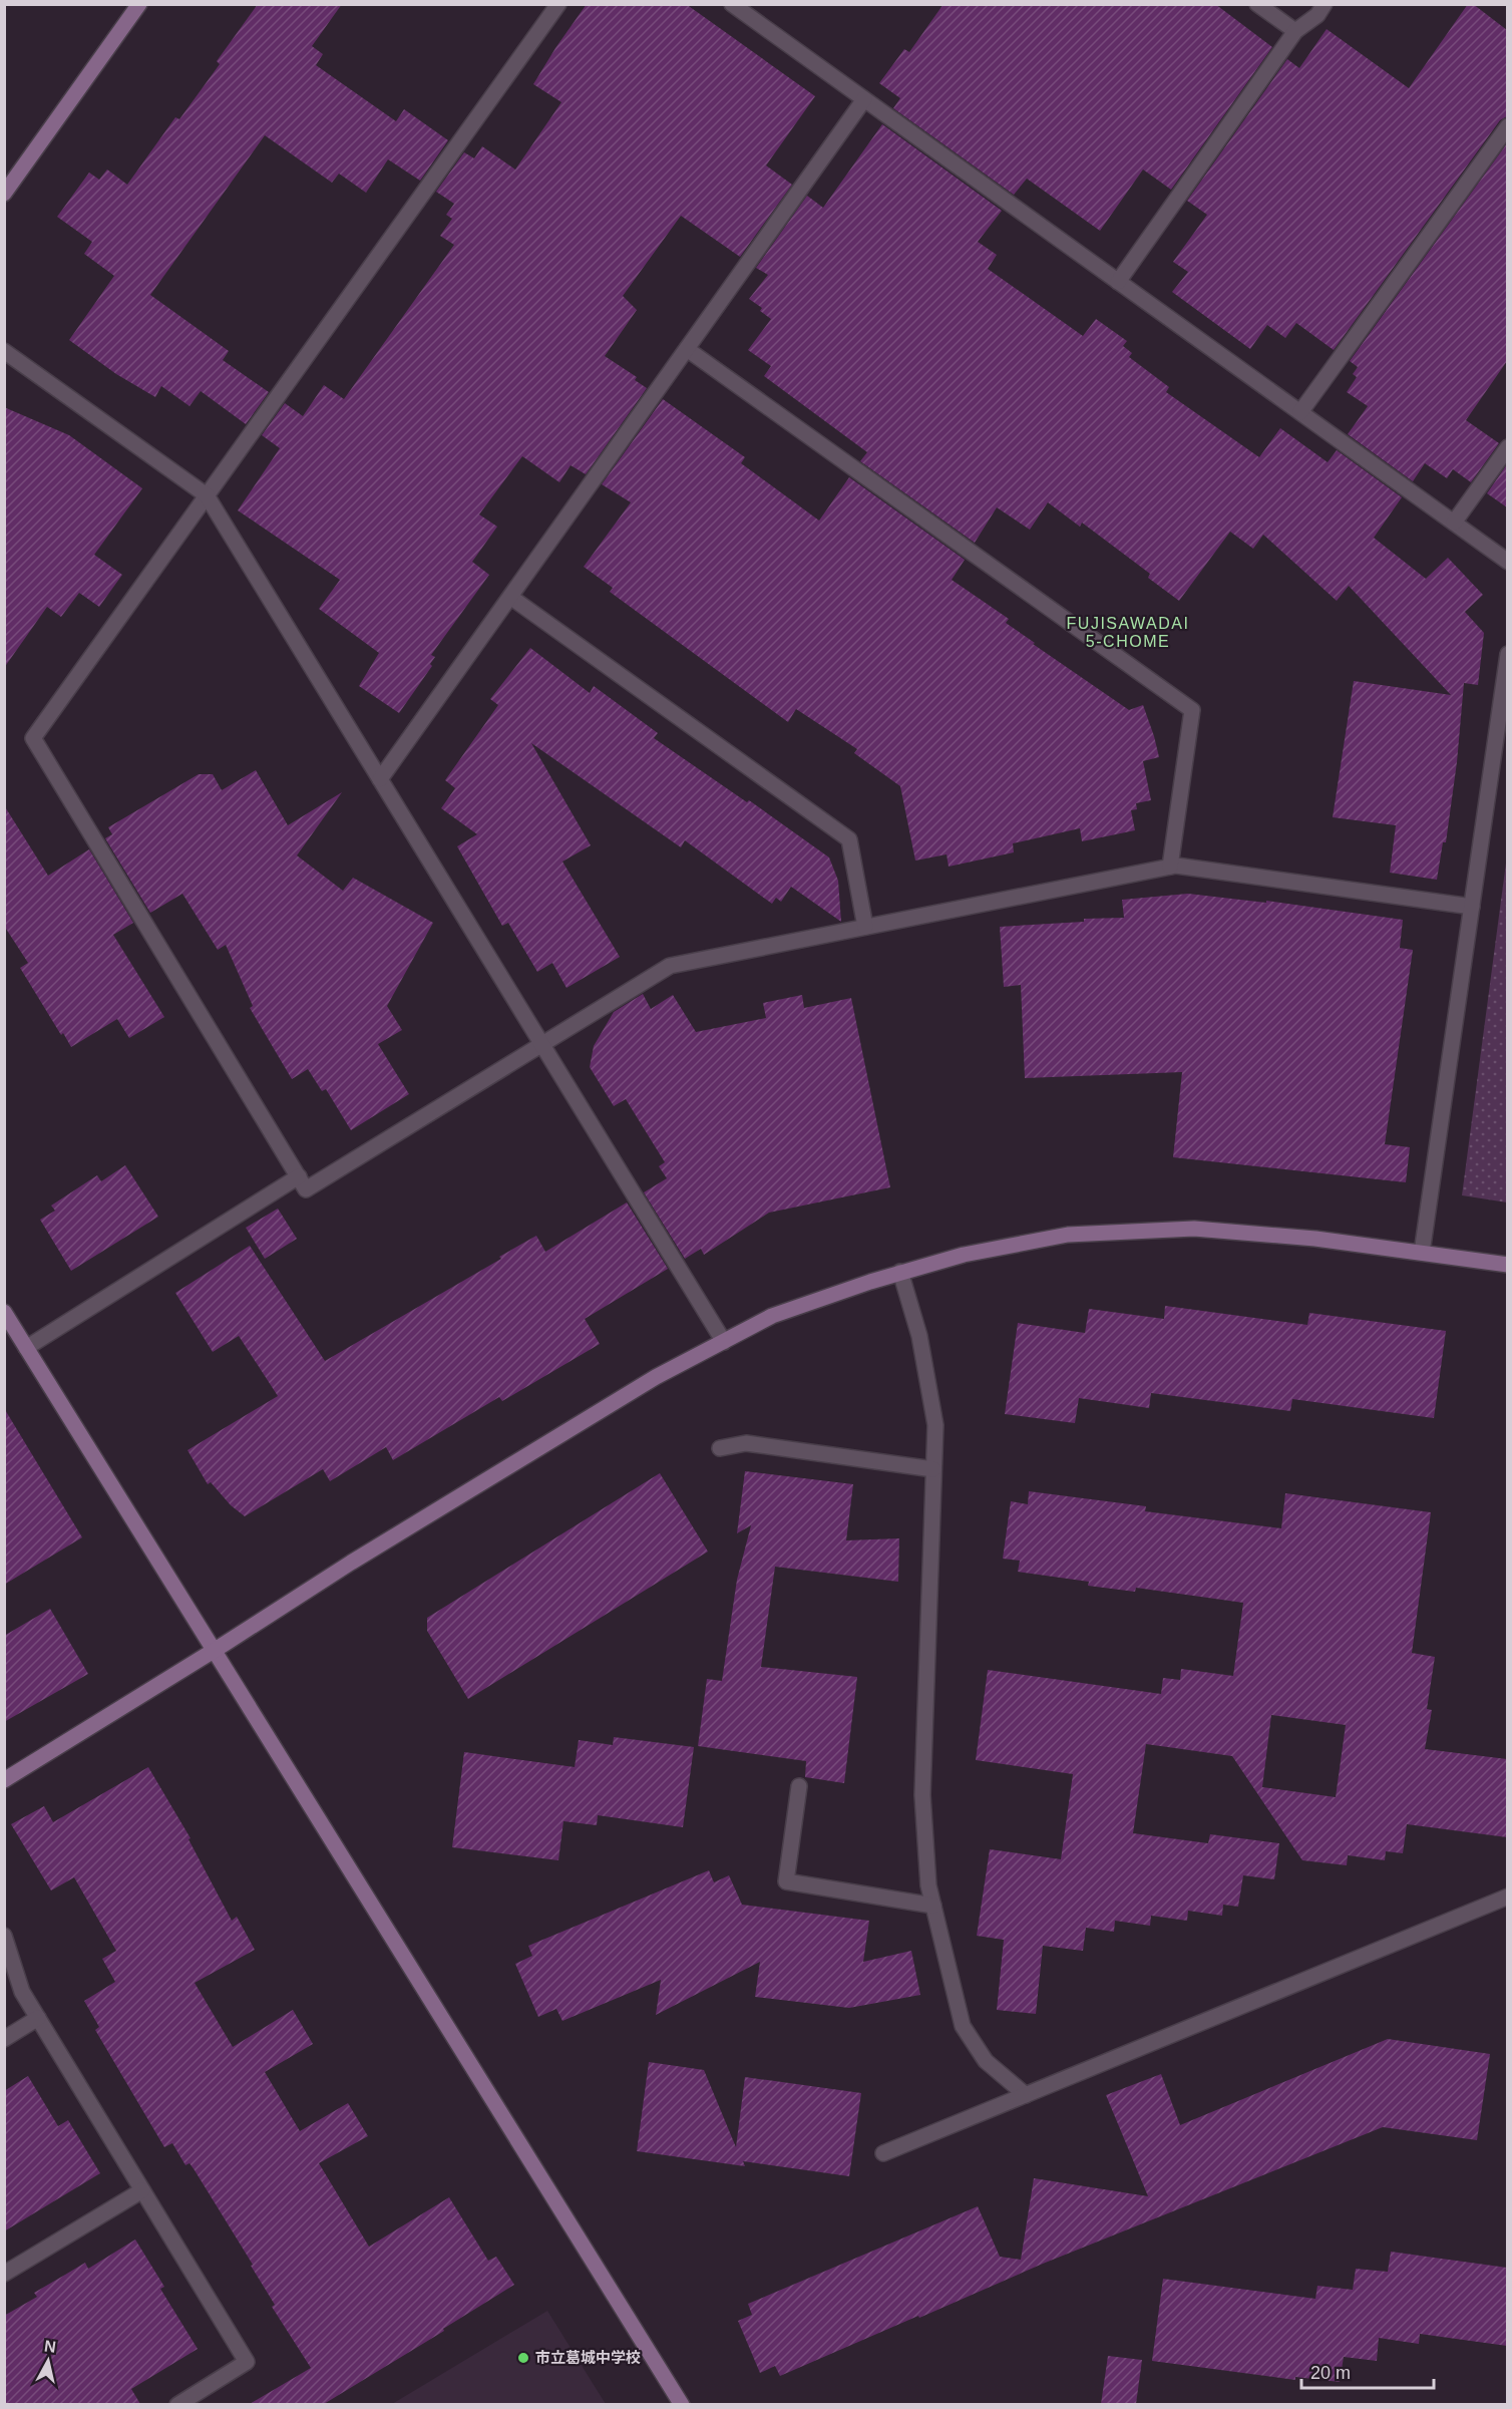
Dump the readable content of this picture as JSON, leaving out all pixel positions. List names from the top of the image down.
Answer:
{
  "districts": ["FUJISAWADAI 5-CHOME"],
  "places": ["市立葛城中学校"],
  "scale_bar": "20 m",
  "north": "top"
}
